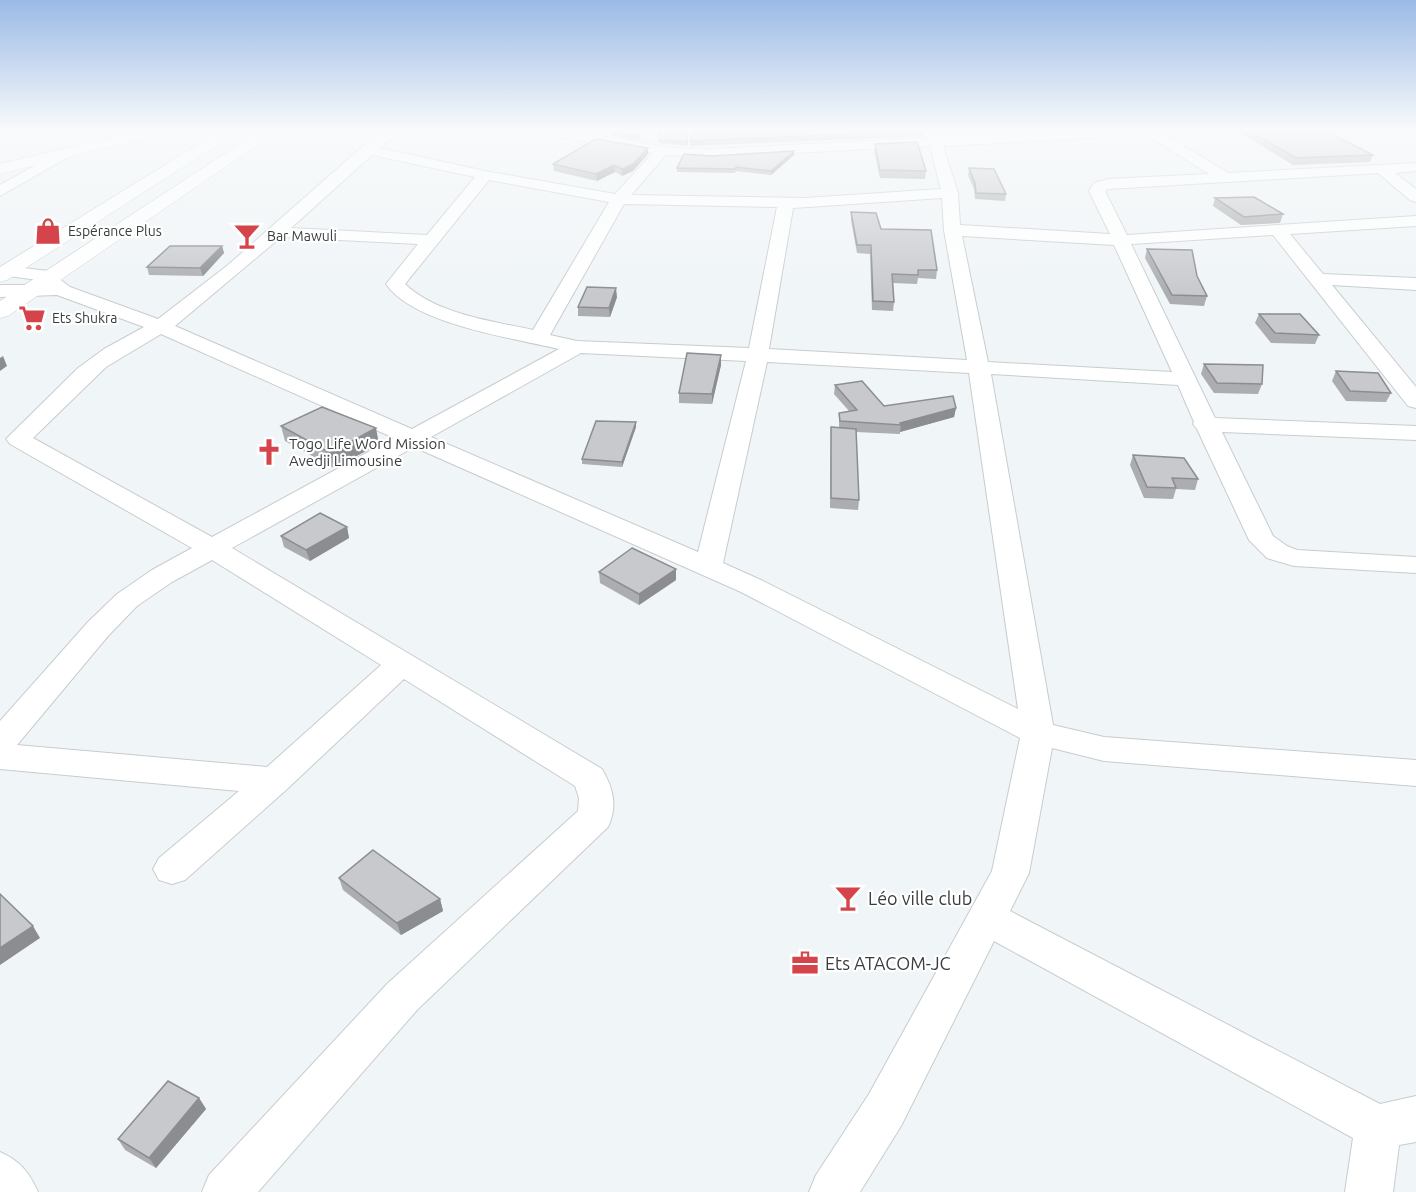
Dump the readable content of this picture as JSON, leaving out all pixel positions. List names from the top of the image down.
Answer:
{
  "places": {
    "shop": ["Espérance Plus"],
    "bar": ["Bar Mawuli", "Léo ville club"],
    "supermarket": ["Ets Shukra"],
    "church": ["Togo Life Word Mission Avedji Limousine"],
    "office": ["Ets ATACOM-JC"]
  }
}
